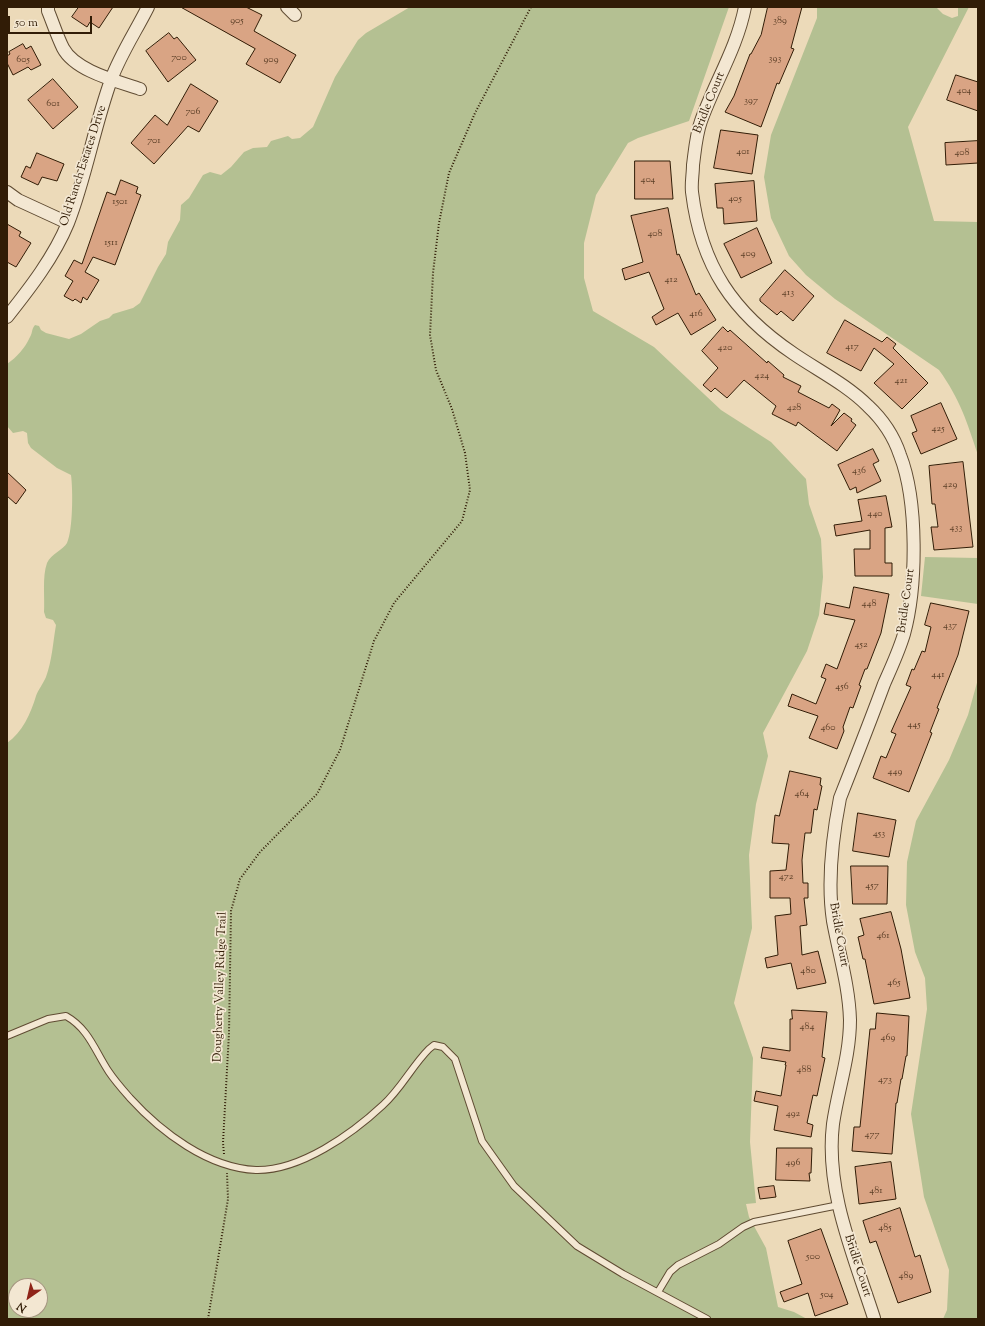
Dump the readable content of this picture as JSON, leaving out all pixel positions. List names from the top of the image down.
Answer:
{
  "streets": {
    "street": ["Bridle Court", "Old Ranch Estates Drive"],
    "path": ["Dougherty Valley Ridge Trail"]
  },
  "house_numbers": [
    "905",
    "389",
    "700",
    "393",
    "605",
    "909",
    "404",
    "397",
    "601",
    "706",
    "701",
    "401",
    "408",
    "404",
    "405",
    "1501",
    "408",
    "1511",
    "409",
    "412",
    "413",
    "416",
    "417",
    "420",
    "424",
    "421",
    "428",
    "425",
    "436",
    "429",
    "440",
    "433",
    "448",
    "437",
    "452",
    "441",
    "456",
    "445",
    "460",
    "449",
    "464",
    "453",
    "472",
    "457",
    "461",
    "480",
    "465",
    "484",
    "469",
    "488",
    "473",
    "492",
    "477",
    "496",
    "481",
    "485",
    "500",
    "489",
    "504"
  ],
  "scale_bar": "50 m",
  "north": "bottom left"
}
